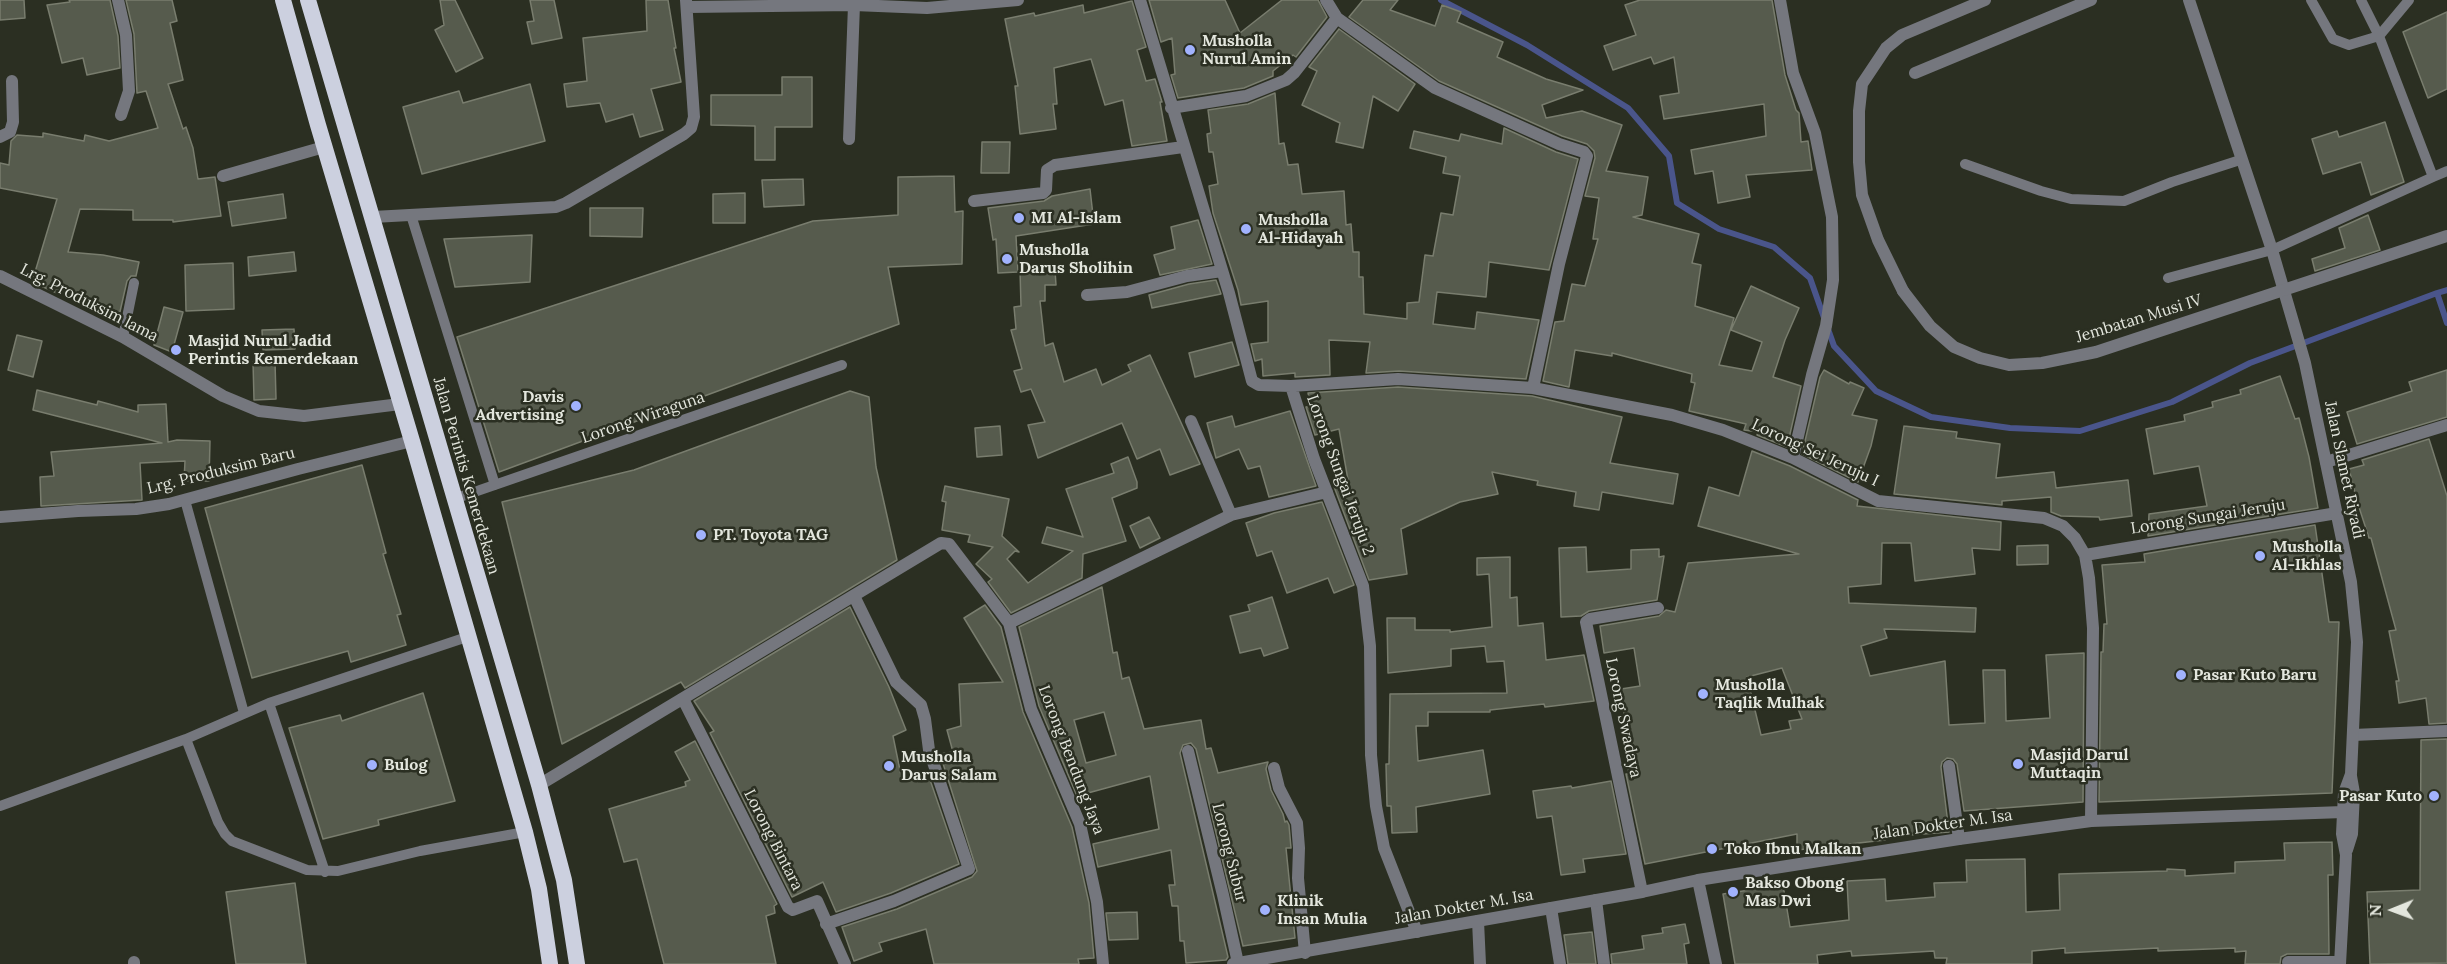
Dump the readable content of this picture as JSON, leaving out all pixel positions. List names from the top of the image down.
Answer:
{
  "streets": {
    "highway": ["Jalan Perintis Kemerdekaan"],
    "street": [
      "Lrg. Produksim lama",
      "Jembatan Musi IV",
      "Lorong Sei Jeruju I",
      "Jalan Slamet Riyadi",
      "Lrg. Produksim Baru",
      "Lorong Sungai Jeruju 2",
      "Lorong Sungai Jeruju",
      "Lorong Swadaya",
      "Lorong Bendung Jaya",
      "Jalan Dokter M. Isa",
      "Lorong Bintara",
      "Lorong Subur"
    ],
    "lane": ["Lorong Wiraguna"]
  },
  "crossings": [
    ["Lorong Wiraguna", "Jalan Perintis Kemerdekaan"],
    ["Lorong Sei Jeruju I", "Lorong Sungai Jeruju 2"],
    ["Lorong Sei Jeruju I", "Lorong Sungai Jeruju"],
    ["Lorong Sei Jeruju I", "Jalan Dokter M. Isa"],
    ["Jalan Slamet Riyadi", "Lorong Sungai Jeruju"],
    ["Jalan Slamet Riyadi", "Jalan Dokter M. Isa"],
    ["Lorong Sungai Jeruju 2", "Jalan Dokter M. Isa"],
    ["Jalan Perintis Kemerdekaan", "Lorong Bendung Jaya"],
    ["Lorong Swadaya", "Jalan Dokter M. Isa"],
    ["Lorong Bendung Jaya", "Lorong Bintara"],
    ["Jalan Dokter M. Isa", "Lorong Subur"]
  ],
  "places": [
    "Musholla Nurul Amin",
    "MI Al-Islam",
    "Musholla Al-Hidayah",
    "Musholla Darus Sholihin",
    "Masjid Nurul Jadid Perintis Kemerdekaan",
    "Davis Advertising",
    "PT. Toyota TAG",
    "Musholla Al-Ikhlas",
    "Pasar Kuto Baru",
    "Musholla Taqlik Mulhak",
    "Masjid Darul Muttaqin",
    "Bulog",
    "Musholla Darus Salam",
    "Pasar Kuto",
    "Toko Ibnu Malkan",
    "Bakso Obong Mas Dwi",
    "Klinik Insan Mulia"
  ],
  "north": "left"
}
